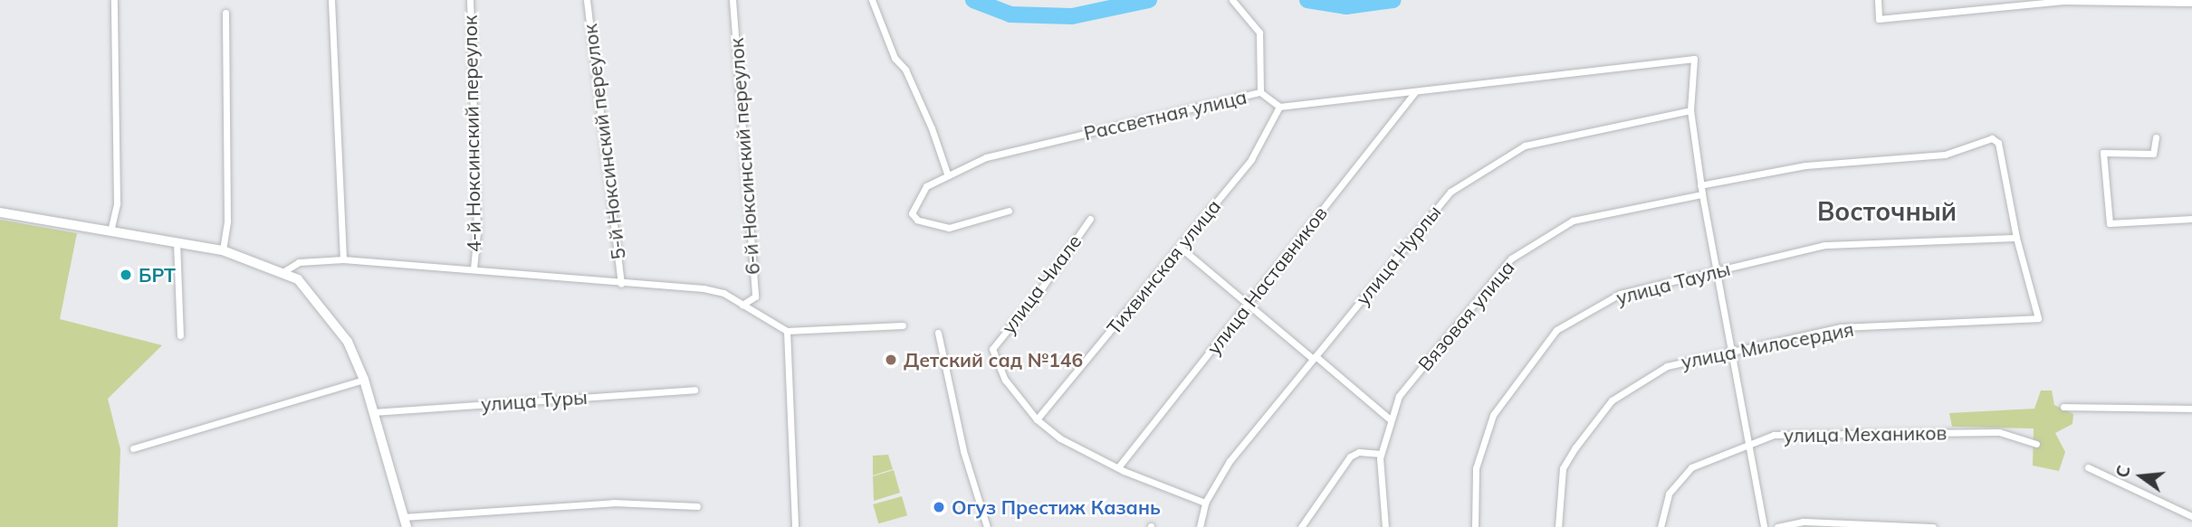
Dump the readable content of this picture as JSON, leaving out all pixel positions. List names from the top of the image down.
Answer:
{
  "streets": {
    "street": [
      "Рассветная улица",
      "4-й Ноксинский переулок",
      "5-й Ноксинский переулок",
      "6-й Ноксинский переулок",
      "улица Нурлы",
      "Тихвинская улица",
      "улица Наставников",
      "улица Таулы",
      "улица Чиале",
      "Вязовая улица",
      "улица Милосердия",
      "улица Туры",
      "улица Механиков"
    ]
  },
  "crossings": [
    ["Рассветная улица", "Тихвинская улица"],
    ["Тихвинская улица", "улица Чиале"],
    ["улица Таулы", "улица Милосердия"]
  ],
  "districts": ["Восточный"],
  "places": ["БРТ", "Детский сад №146", "Огуз Престиж Казань"],
  "north": "left"
}
